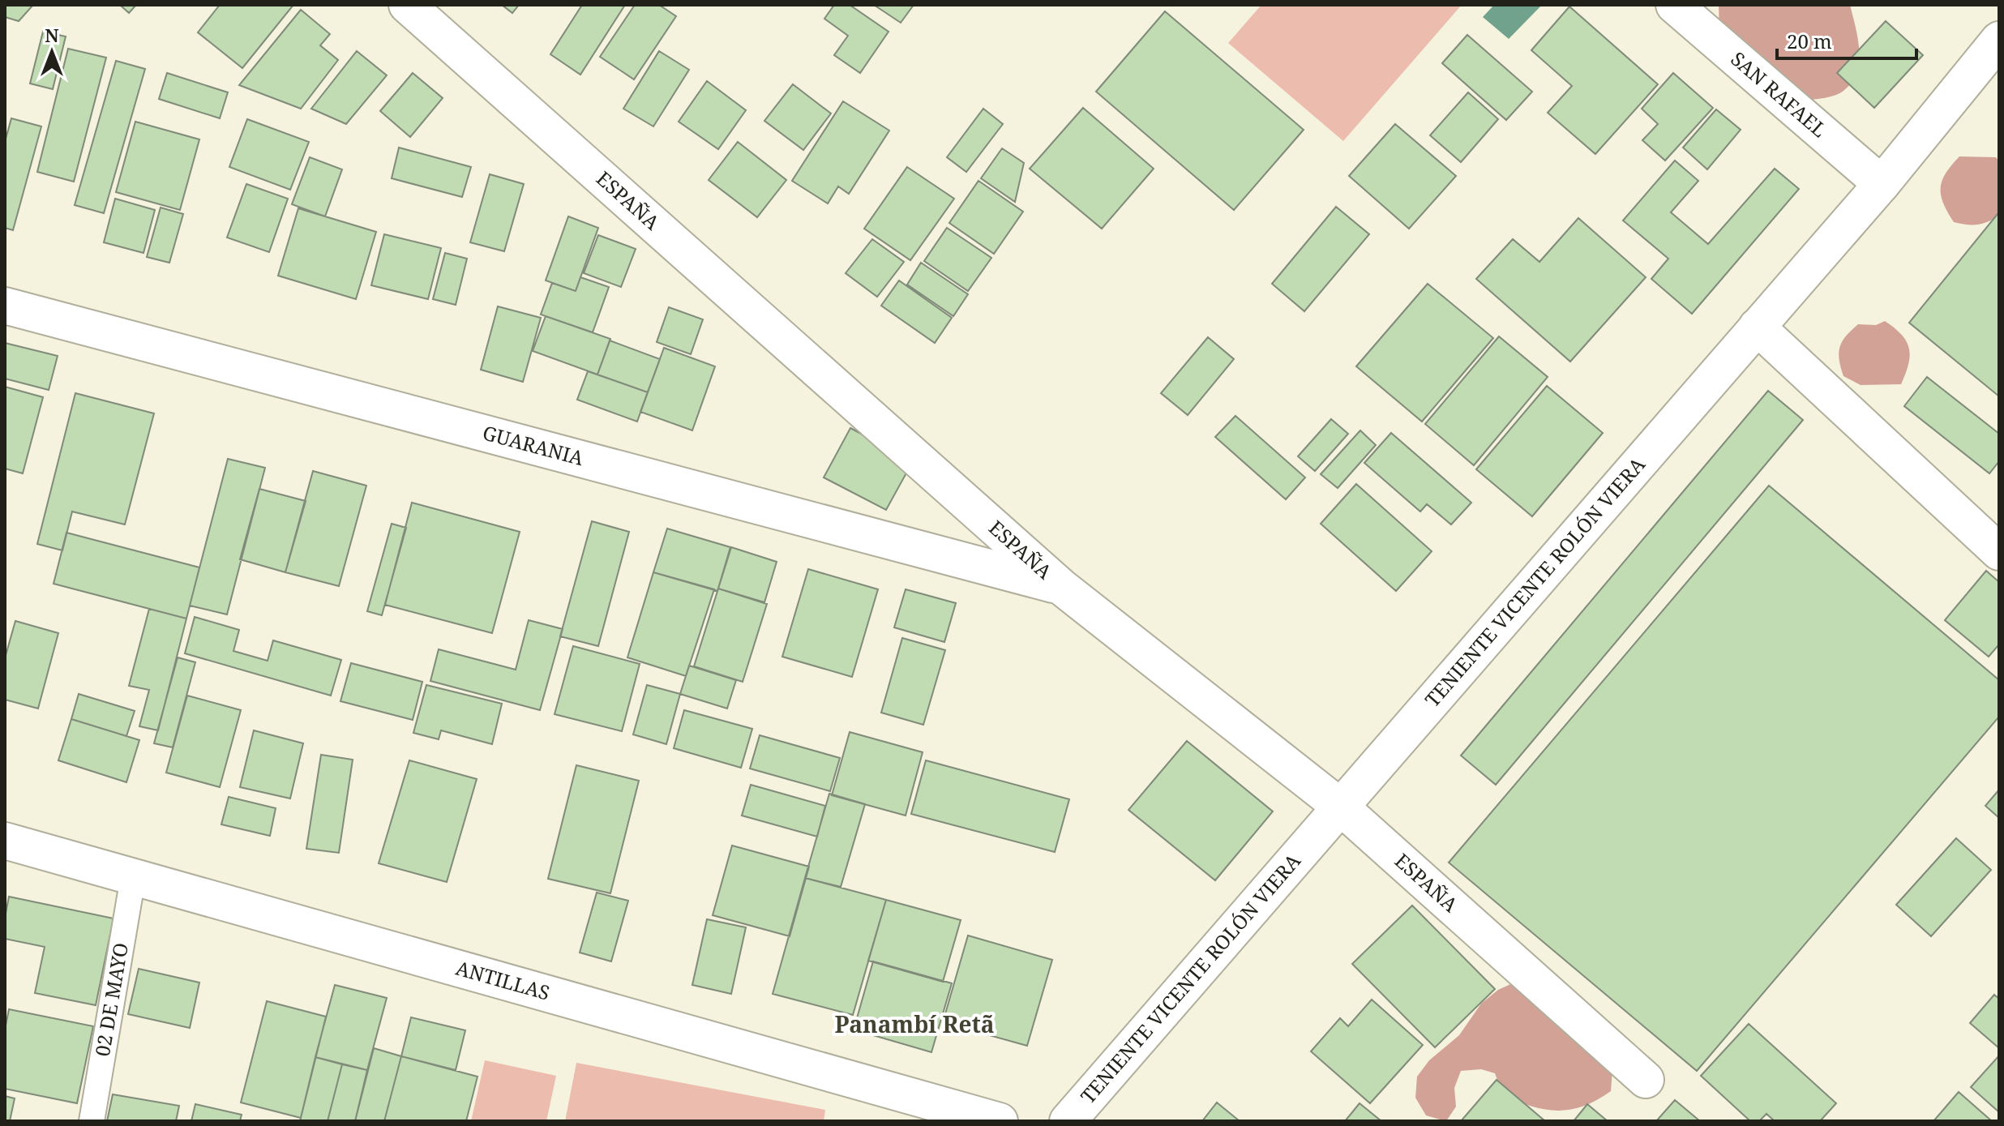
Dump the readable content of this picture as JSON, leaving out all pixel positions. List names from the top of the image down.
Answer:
{
  "streets": {
    "street": [
      "SAN RAFAEL",
      "ESPAÑA",
      "GUARANIA",
      "TENIENTE VICENTE ROLÓN VIERA",
      "ANTILLAS"
    ],
    "lane": ["02 DE MAYO"]
  },
  "crossings": [
    ["SAN RAFAEL", "TENIENTE VICENTE ROLÓN VIERA"],
    ["ESPAÑA", "GUARANIA"],
    ["ESPAÑA", "TENIENTE VICENTE ROLÓN VIERA"],
    ["ANTILLAS", "02 DE MAYO"]
  ],
  "districts": ["Panambí Retã"],
  "scale_bar": "20 m",
  "north": "top"
}
